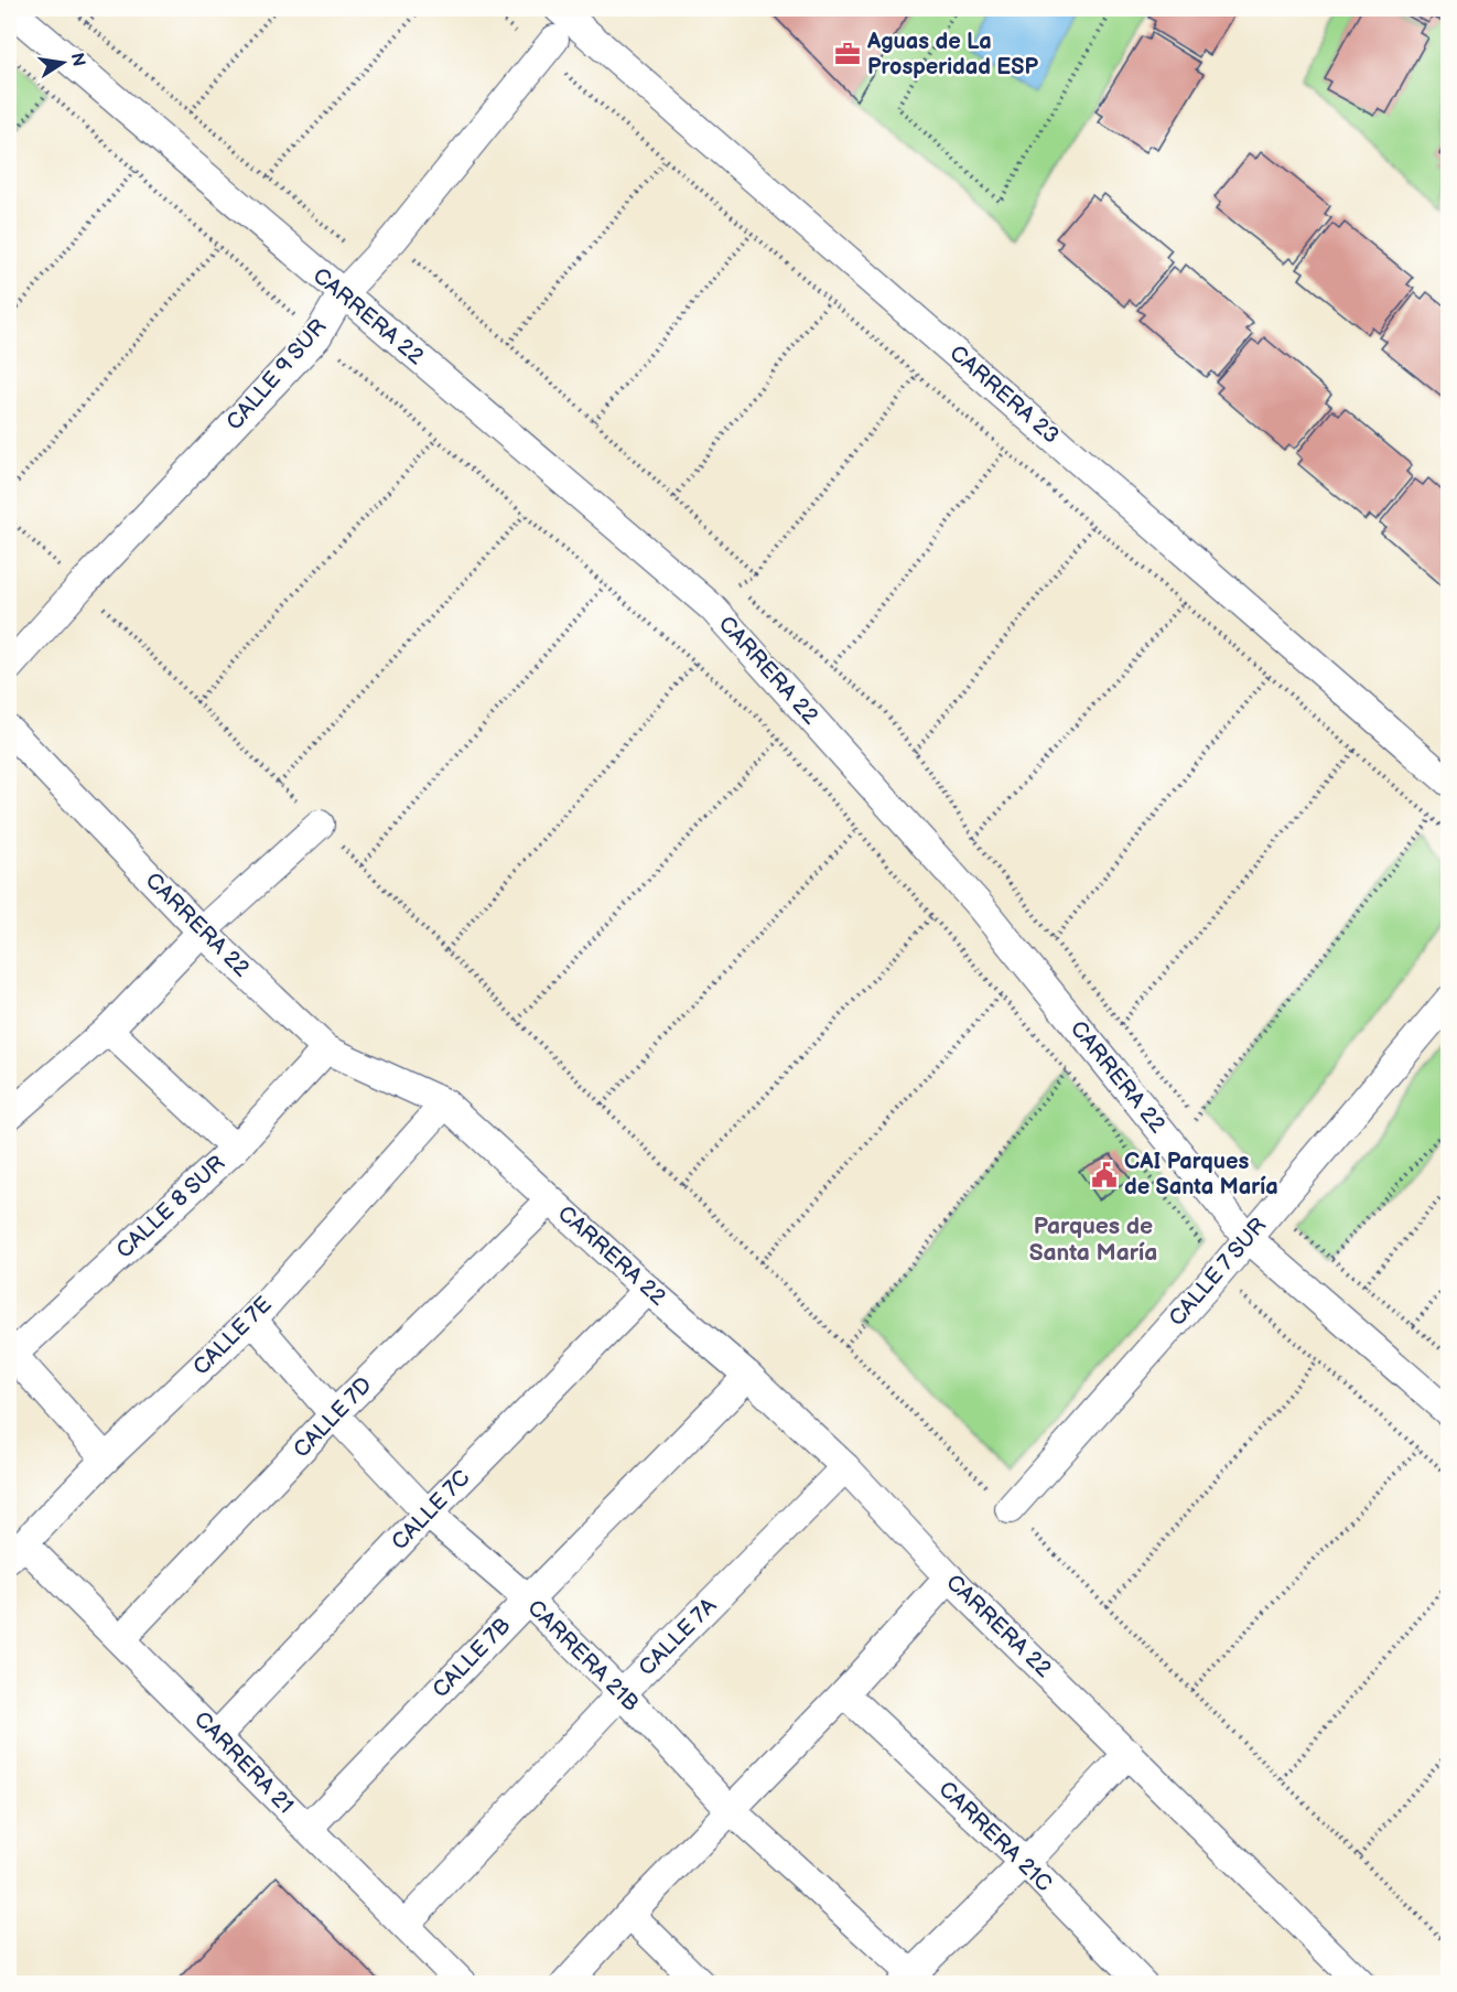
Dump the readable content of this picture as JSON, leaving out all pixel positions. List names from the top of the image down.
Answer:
{
  "streets": {
    "street": [
      "CARRERA 22",
      "CALLE 9 SUR",
      "CARRERA 23",
      "CALLE 8 SUR",
      "CALLE 7 SUR",
      "CALLE 7E",
      "CALLE 7D",
      "CALLE 7C",
      "CALLE 7A",
      "CARRERA 21B",
      "CALLE 7B",
      "CARRERA 21",
      "CARRERA 21C"
    ]
  },
  "crossings": [
    ["CARRERA 22", "CALLE 9 SUR"],
    ["CARRERA 22", "CALLE 8 SUR"],
    ["CARRERA 22", "CALLE 7 SUR"],
    ["CARRERA 22", "CALLE 7E"],
    ["CARRERA 22", "CALLE 7D"],
    ["CARRERA 22", "CALLE 7C"],
    ["CARRERA 22", "CALLE 7A"],
    ["CARRERA 22", "CALLE 7B"],
    ["CALLE 7E", "CARRERA 21B"],
    ["CALLE 7E", "CARRERA 21"],
    ["CALLE 7D", "CARRERA 21B"],
    ["CALLE 7D", "CARRERA 21"],
    ["CALLE 7C", "CARRERA 21B"],
    ["CALLE 7C", "CARRERA 21"],
    ["CALLE 7A", "CARRERA 21B"],
    ["CALLE 7A", "CARRERA 21"],
    ["CARRERA 21B", "CALLE 7B"],
    ["CALLE 7B", "CARRERA 21"]
  ],
  "districts": ["Parques de Santa María"],
  "places": {
    "office": ["Aguas de La Prosperidad ESP"],
    "public building": ["CAI Parques de Santa María"]
  },
  "north": "right"
}
